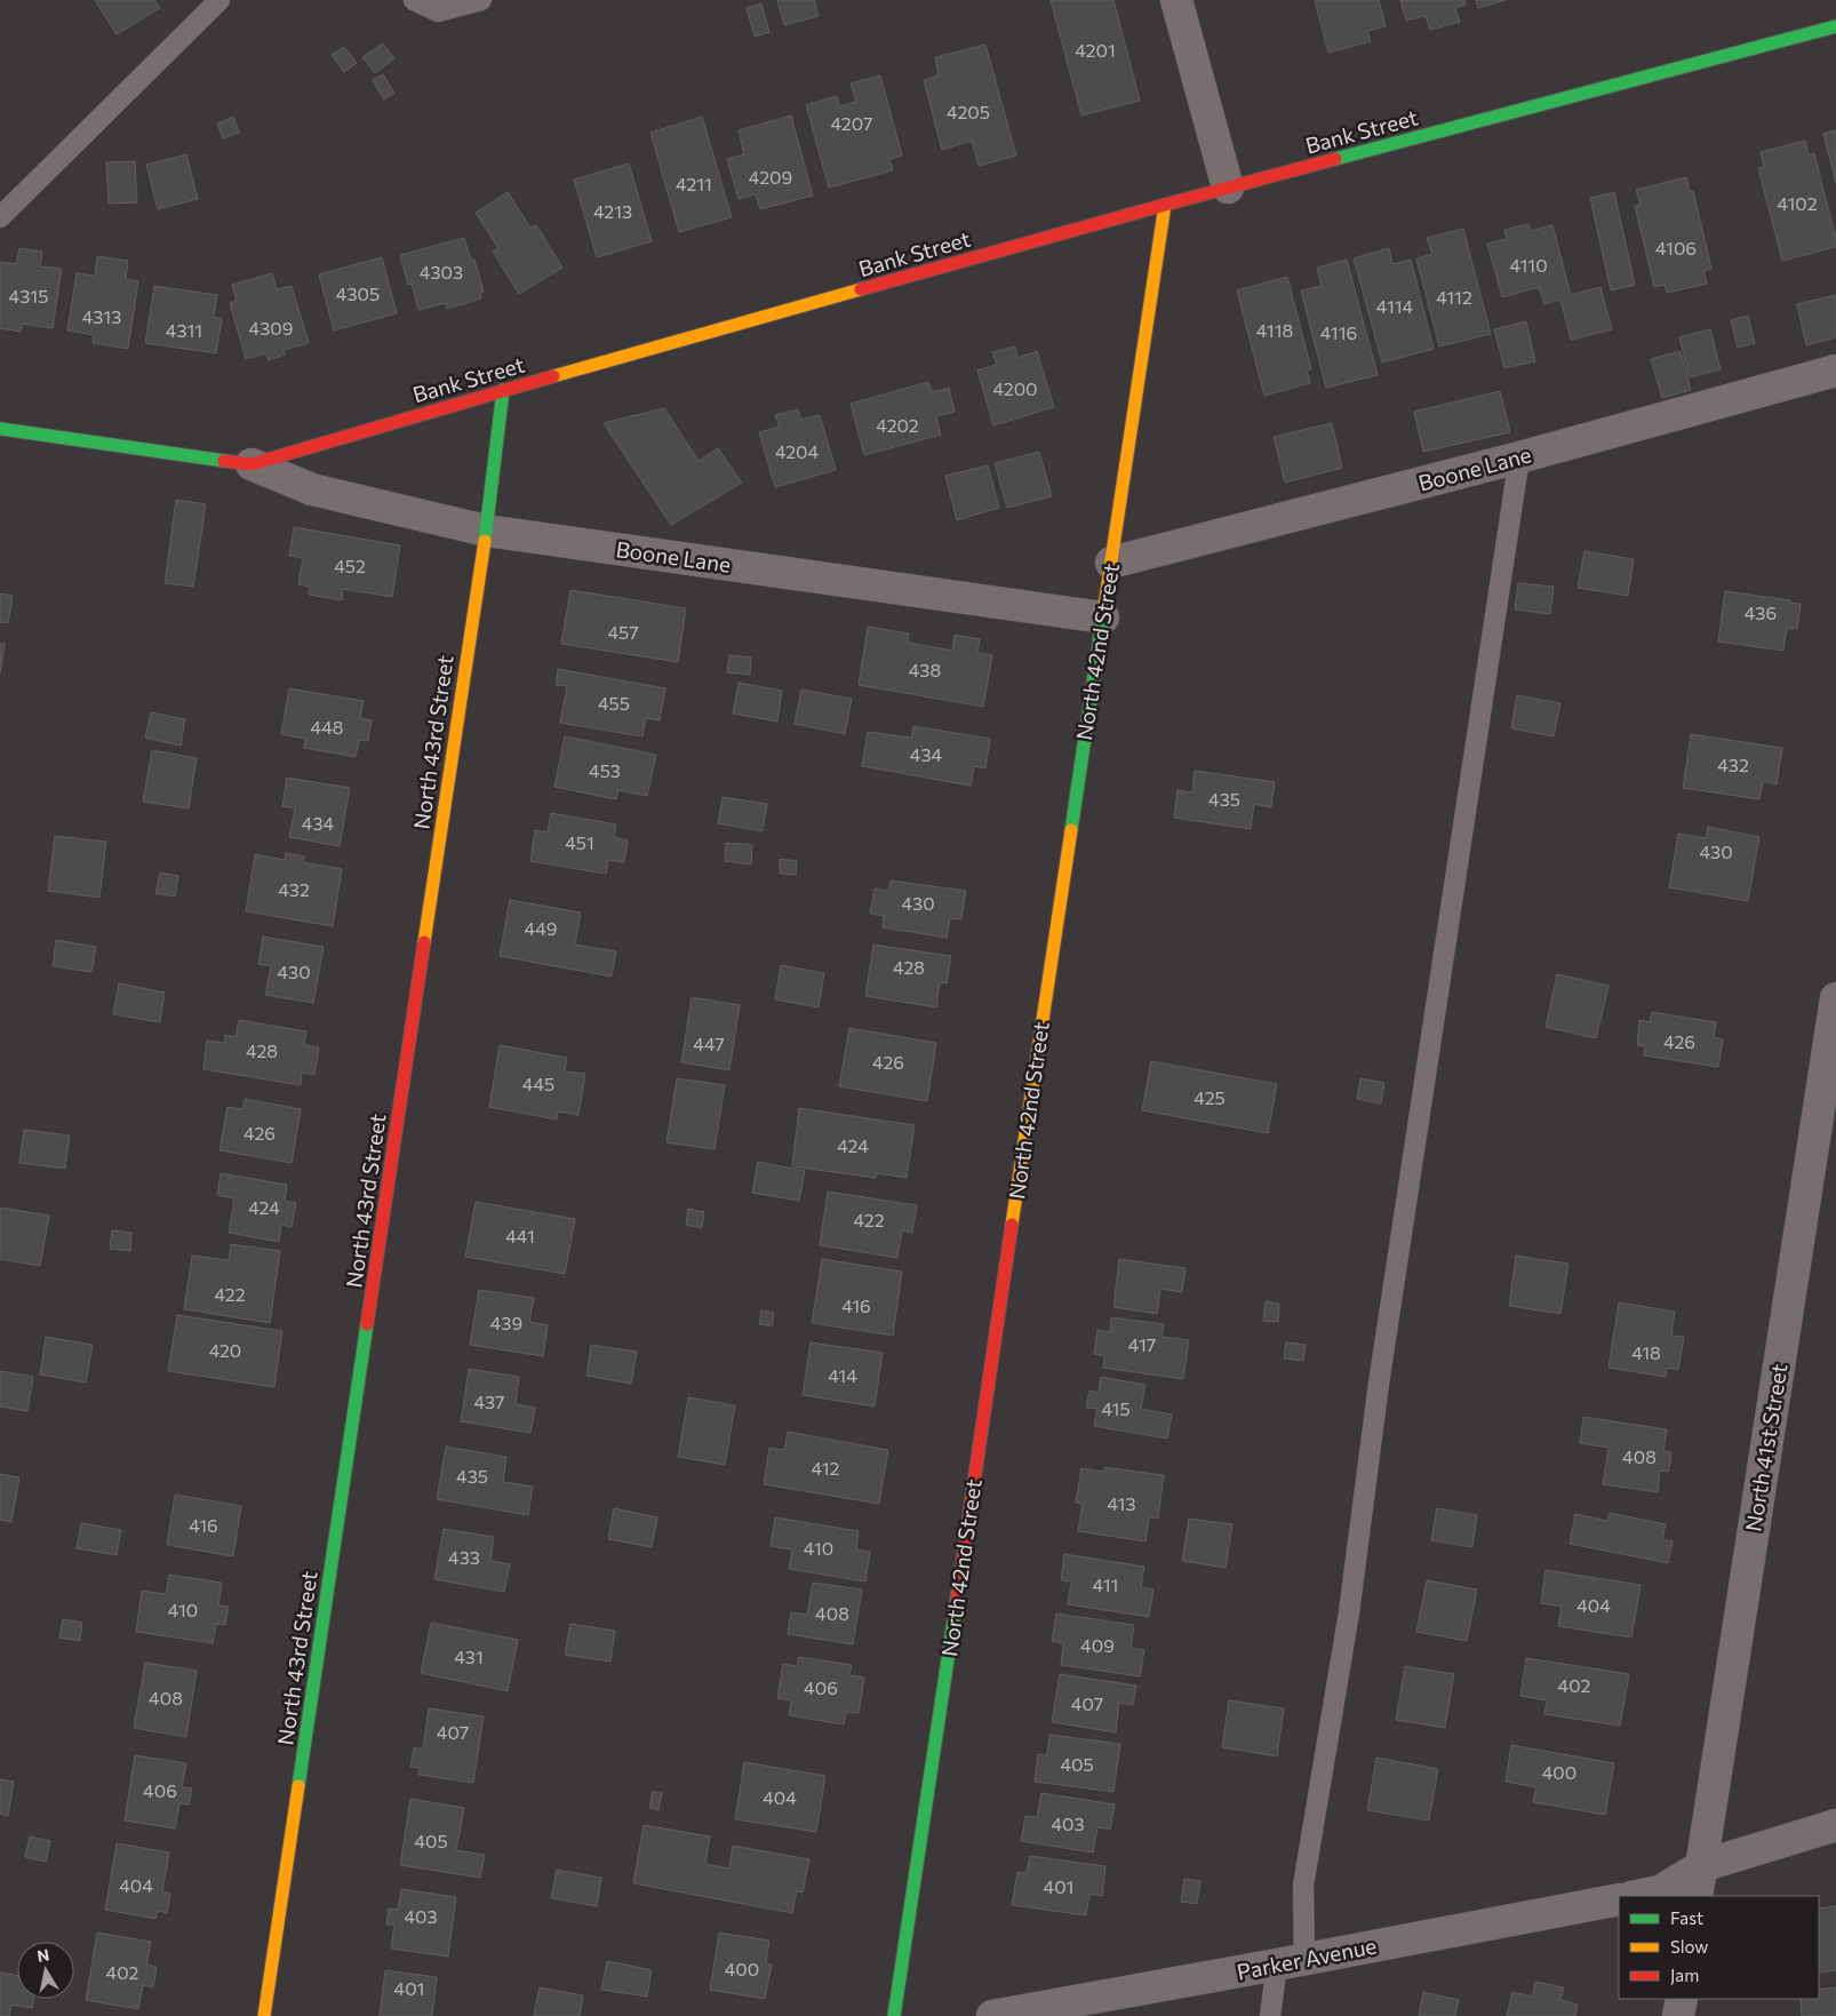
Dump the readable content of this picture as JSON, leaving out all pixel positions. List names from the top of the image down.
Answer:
{
  "streets": {
    "street": [
      "Bank Street",
      "Boone Lane",
      "North 42nd Street",
      "North 43rd Street",
      "North 41st Street",
      "Parker Avenue"
    ]
  },
  "crossings": [
    ["Bank Street", "Boone Lane"],
    ["Bank Street", "North 42nd Street"],
    ["Bank Street", "North 43rd Street"],
    ["Boone Lane", "North 42nd Street"],
    ["Boone Lane", "North 43rd Street"]
  ],
  "house_numbers": [
    "4201",
    "4205",
    "4207",
    "4209",
    "4211",
    "4102",
    "4213",
    "4106",
    "4110",
    "4303",
    "4305",
    "4315",
    "4112",
    "4114",
    "4313",
    "4309",
    "4311",
    "4118",
    "4116",
    "4200",
    "4202",
    "4204",
    "452",
    "436",
    "457",
    "438",
    "455",
    "448",
    "434",
    "432",
    "453",
    "435",
    "434",
    "451",
    "430",
    "432",
    "430",
    "449",
    "428",
    "430",
    "426",
    "447",
    "428",
    "426",
    "445",
    "425",
    "426",
    "424",
    "424",
    "422",
    "441",
    "422",
    "416",
    "439",
    "417",
    "420",
    "418",
    "414",
    "437",
    "415",
    "408",
    "412",
    "435",
    "413",
    "416",
    "410",
    "433",
    "411",
    "404",
    "410",
    "408",
    "409",
    "431",
    "402",
    "406",
    "408",
    "407",
    "407",
    "405",
    "400",
    "406",
    "404",
    "403",
    "405",
    "404",
    "401",
    "403",
    "400",
    "402",
    "401"
  ],
  "legend": ["Fast", "Slow", "Jam"],
  "north": "top"
}
